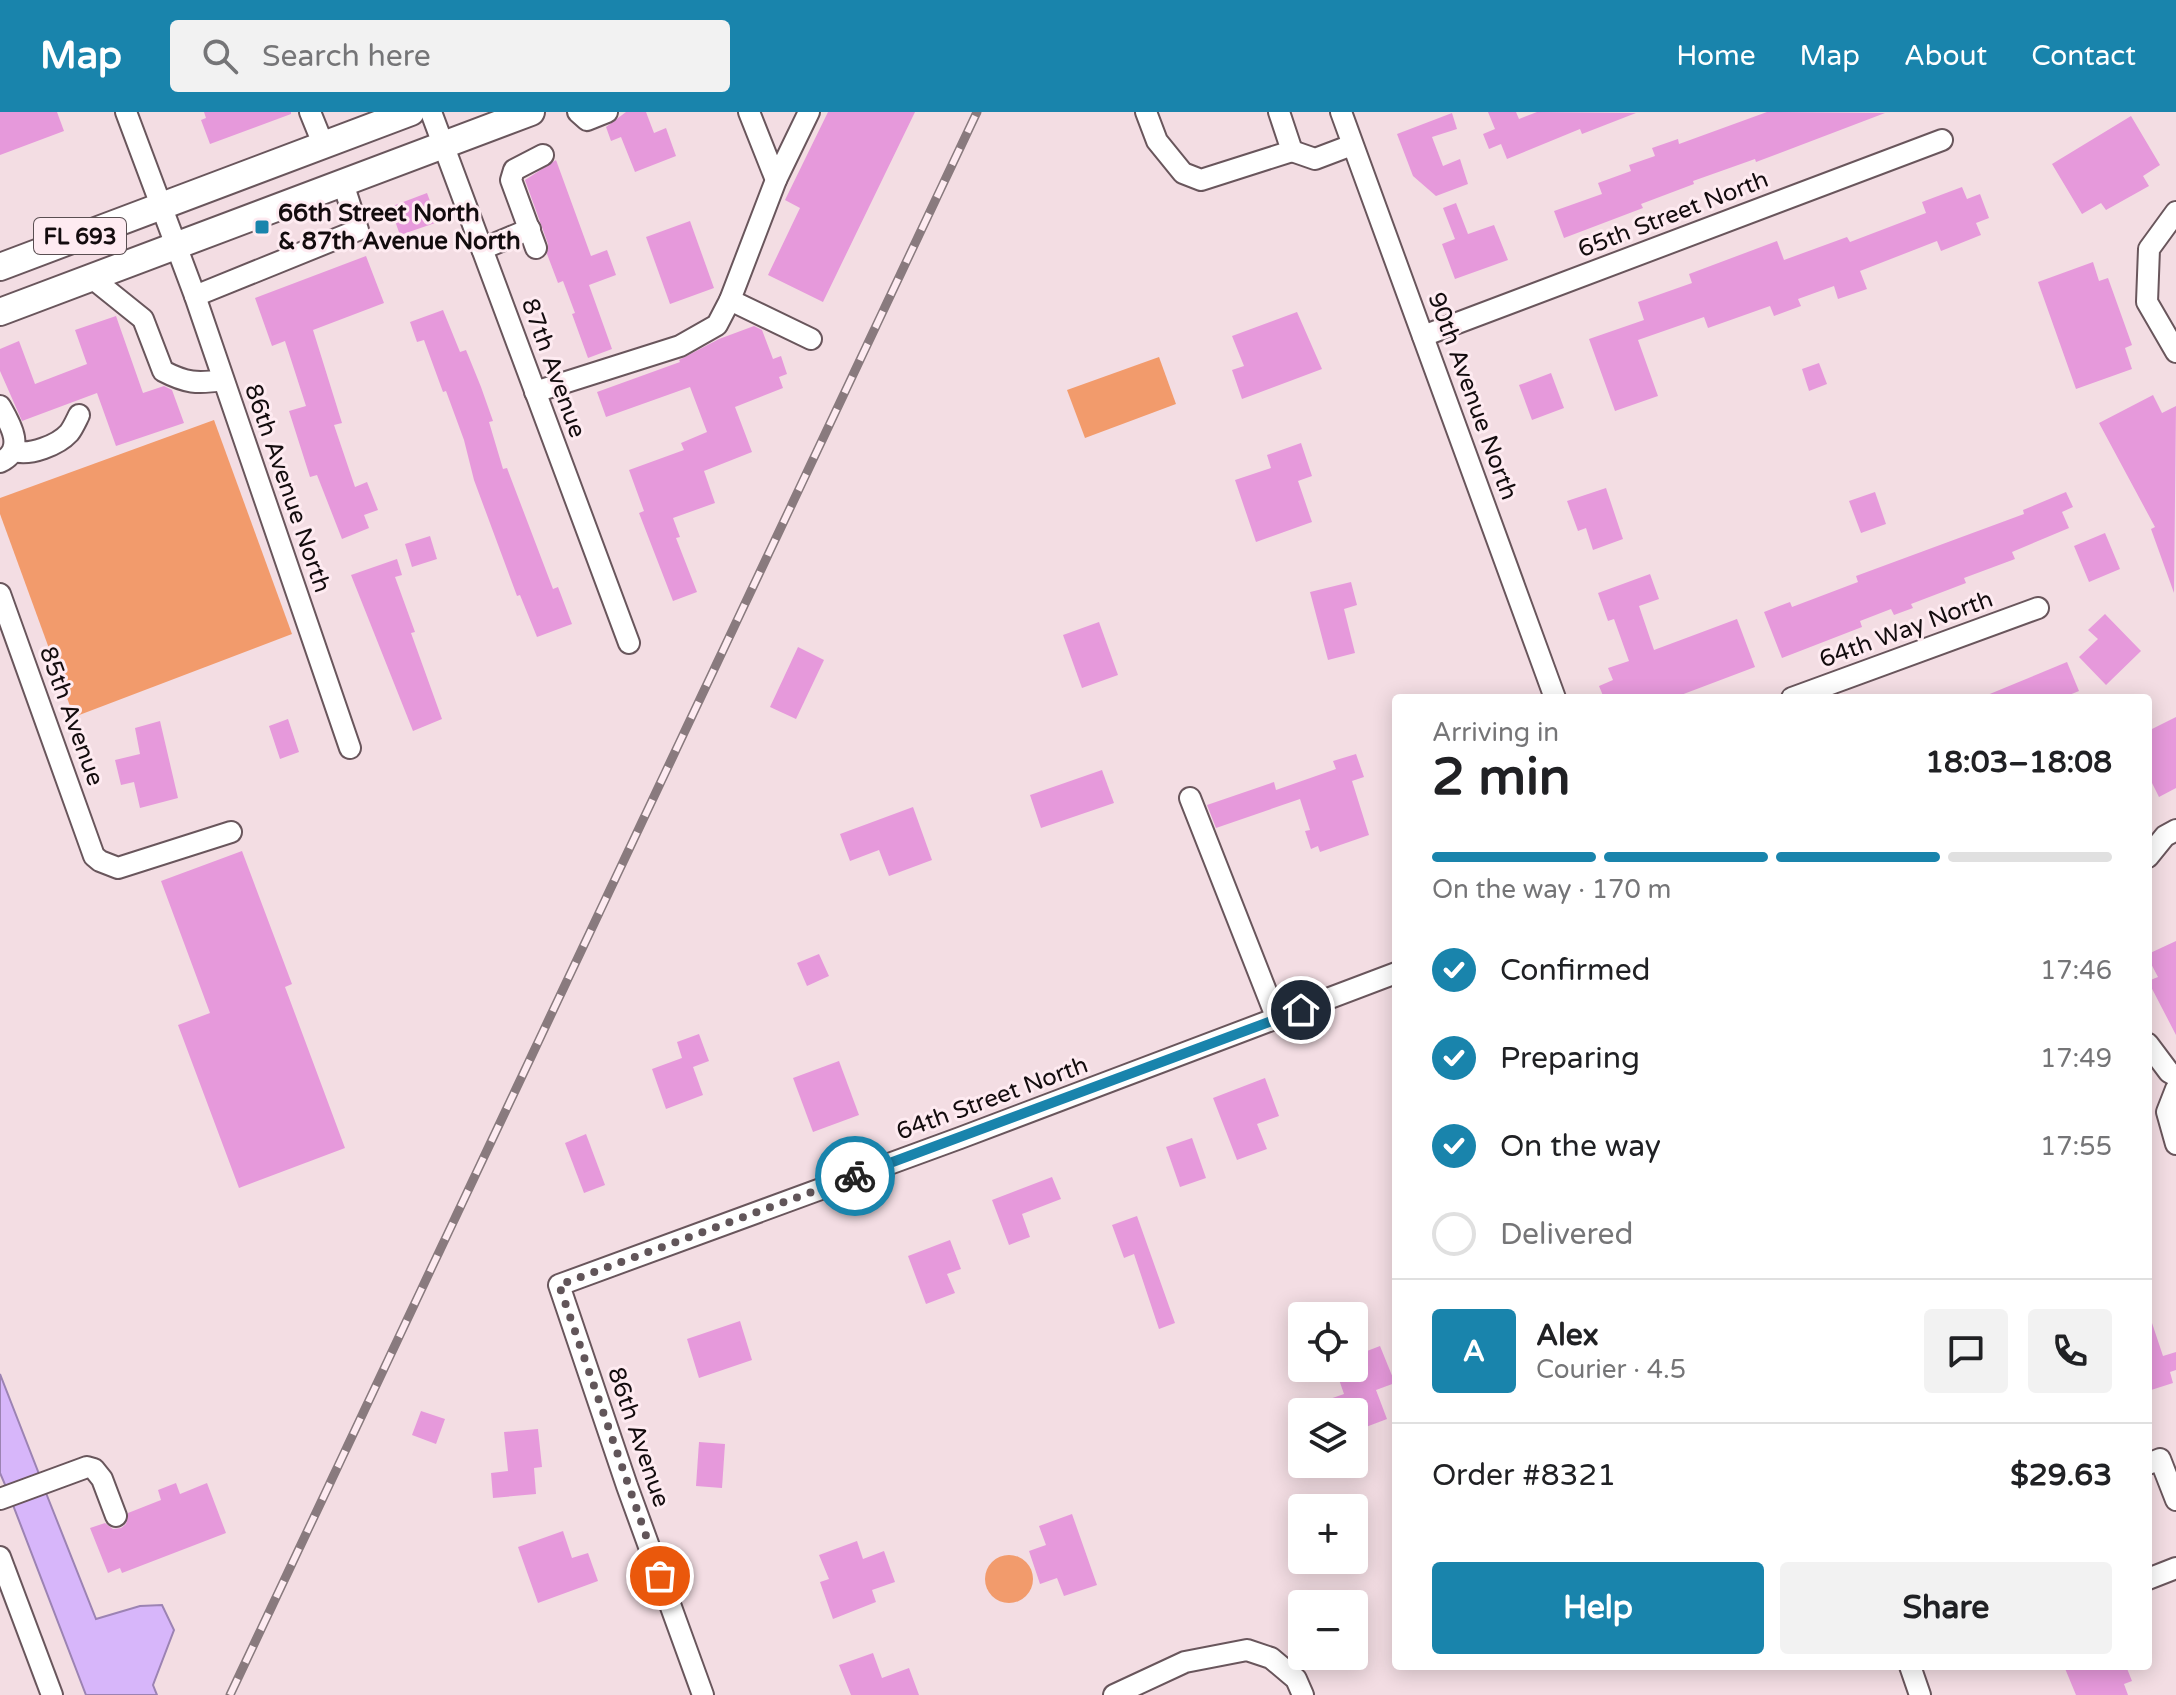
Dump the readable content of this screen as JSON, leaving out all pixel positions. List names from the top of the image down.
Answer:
{
  "streets": {
    "main road": ["FL 693"],
    "street": [
      "65th Street North",
      "87th Avenue",
      "90th Avenue North",
      "86th Avenue North",
      "64th Way North",
      "85th Avenue",
      "64th Street North",
      "86th Avenue"
    ]
  },
  "crossings": [
    ["65th Street North", "90th Avenue North"],
    ["FL 693", "87th Avenue"],
    ["FL 693", "86th Avenue North"],
    ["64th Street North", "86th Avenue"]
  ],
  "places": {
    "transit": ["66th Street North & 87th Avenue North"]
  },
  "page": {
    "header": "Map",
    "search": "Search here",
    "nav": [
      "Home",
      "Map",
      "About",
      "Contact"
    ],
    "heading": ["2 min", "Arriving in", "18:03–18:08"],
    "panel": [
      "Alex",
      "Courier · 4.5",
      "Order #8321",
      "$29.63"
    ],
    "bar": "On the way · 170 m",
    "list": [
      ["Confirmed", "17:46"],
      ["Preparing", "17:49"],
      ["On the way", "17:55"],
      "Delivered"
    ],
    "map_buttons": ["+", "−"],
    "round": "A",
    "buttons": ["Help", "Share"]
  }
}
